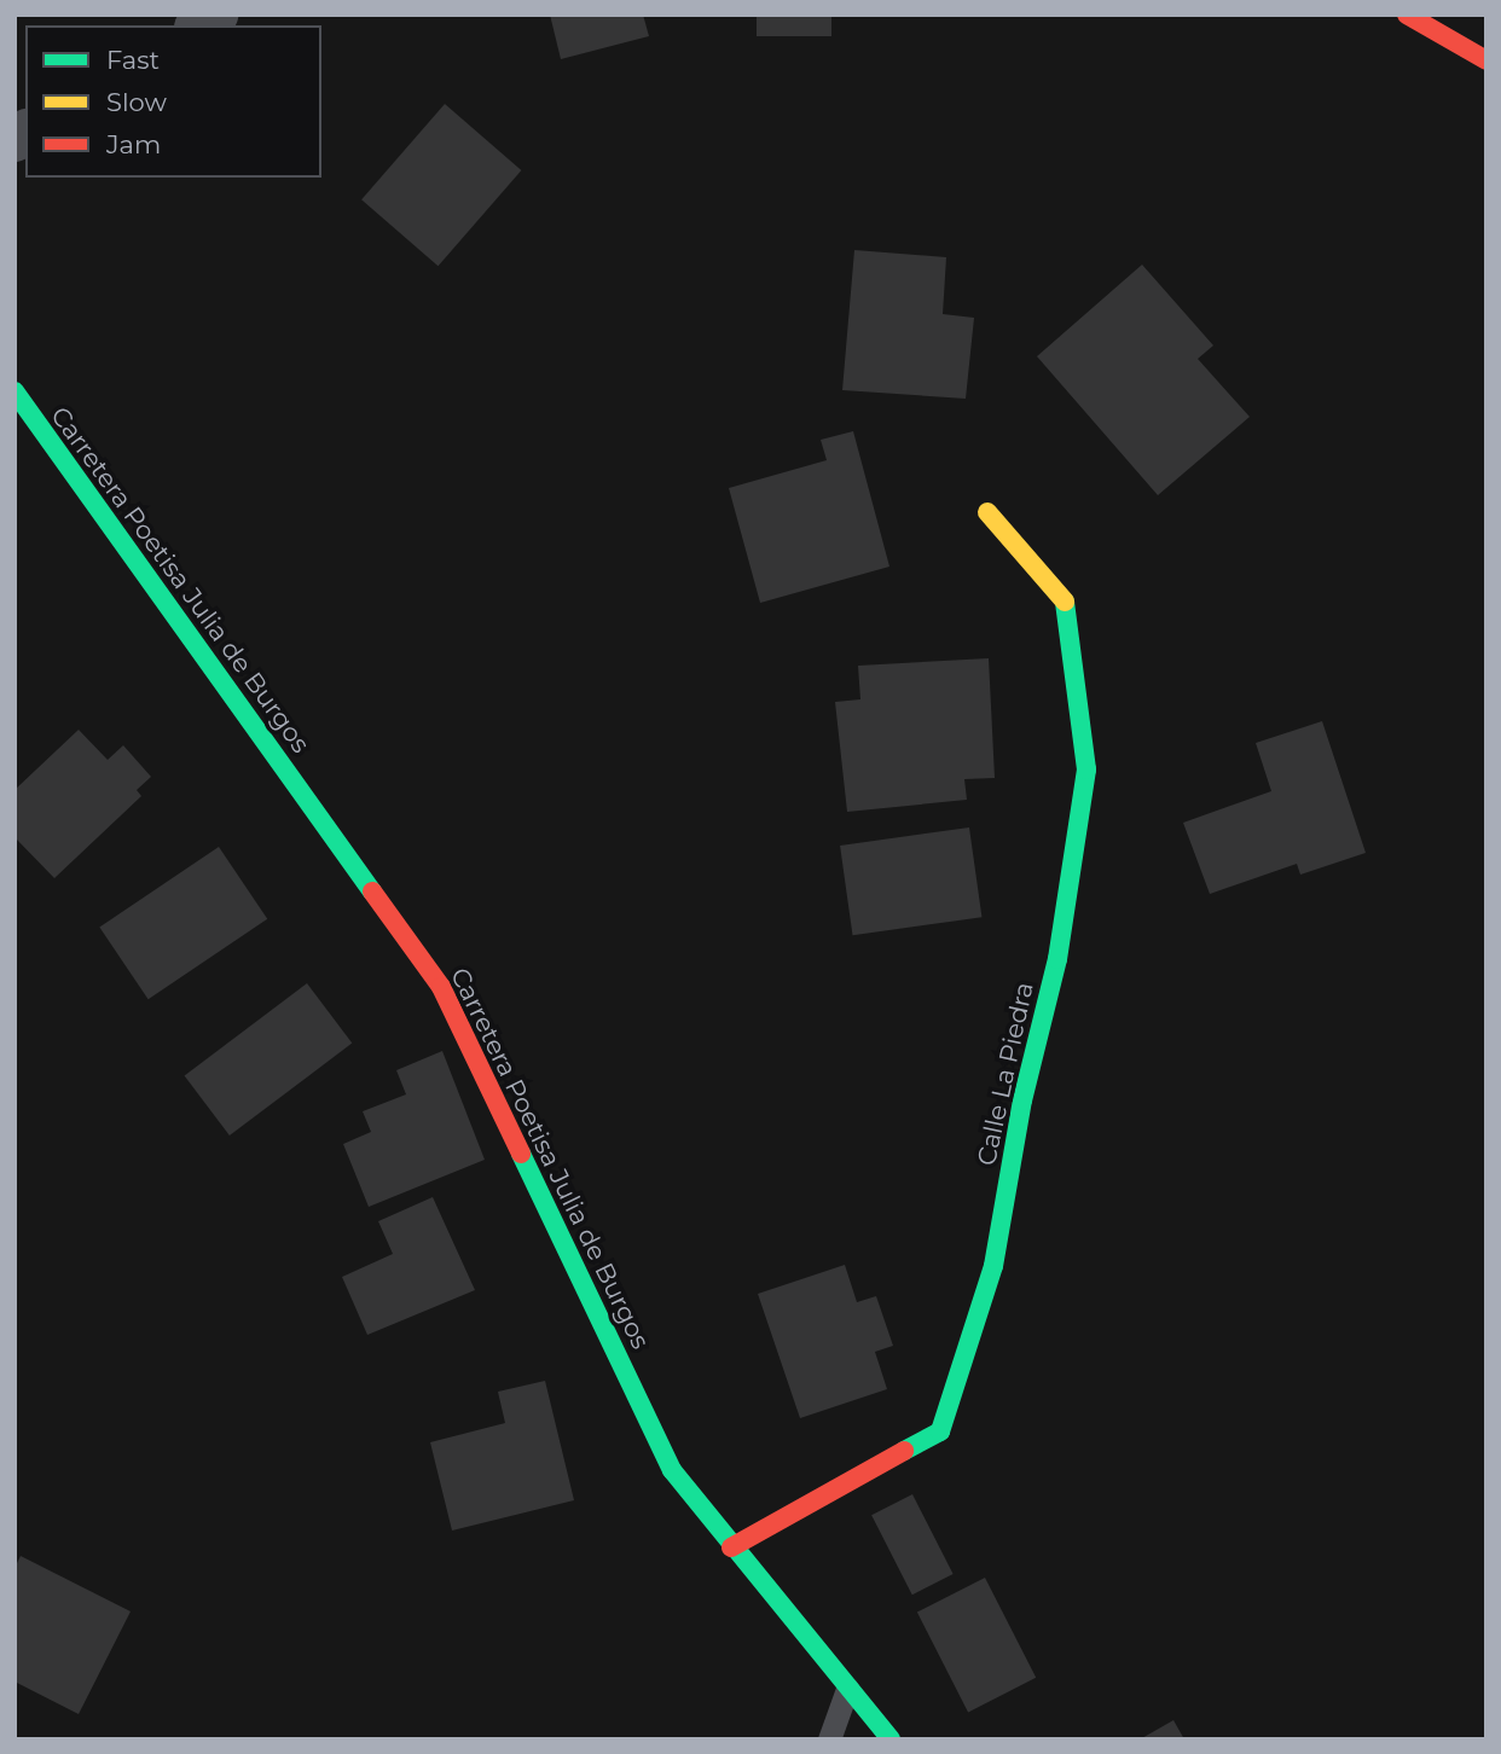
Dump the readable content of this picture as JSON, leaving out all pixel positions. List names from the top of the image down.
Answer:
{
  "streets": {
    "street": ["Carretera Poetisa Julia de Burgos", "Calle La Piedra"]
  },
  "crossings": [
    ["Carretera Poetisa Julia de Burgos", "Calle La Piedra"]
  ],
  "legend": ["Fast", "Slow", "Jam"]
}
